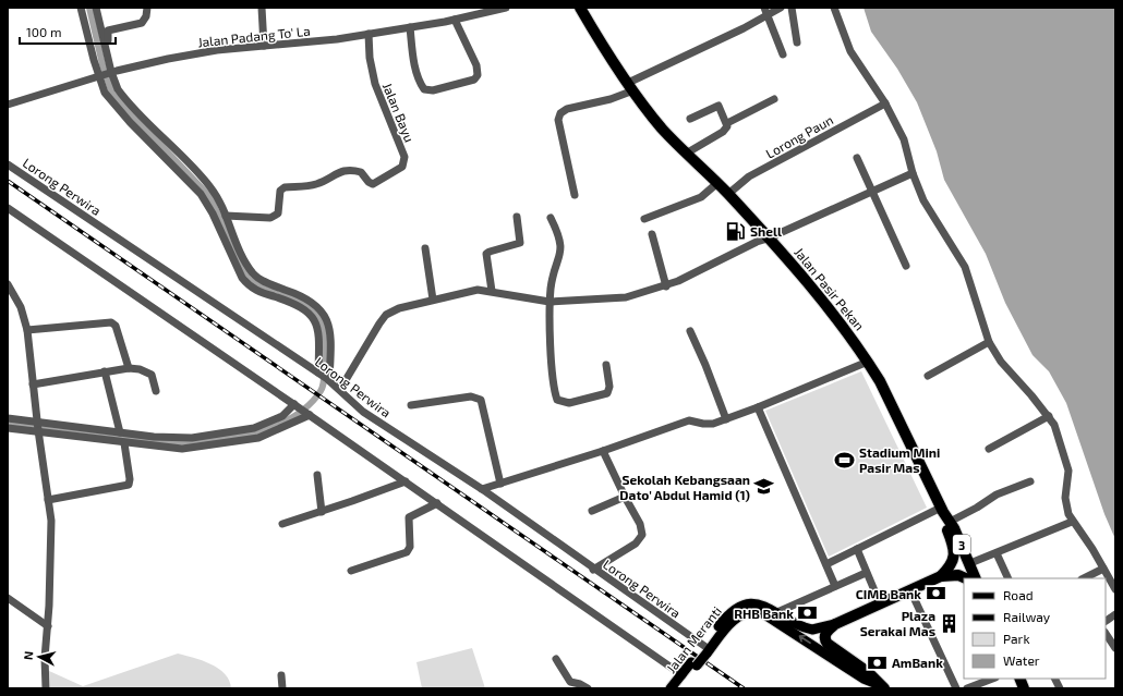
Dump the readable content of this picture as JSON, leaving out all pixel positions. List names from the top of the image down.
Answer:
{
  "streets": {
    "highway": ["Jalan Pasir Pekan", "3"],
    "main road": ["Jalan Meranti"],
    "street": [
      "Jalan Padang To' La",
      "Jalan Bayu",
      "Lorong Paun",
      "Lorong Perwira"
    ]
  },
  "crossings": [
    ["Jalan Padang To' La", "Jalan Bayu"],
    ["Lorong Paun", "Jalan Pasir Pekan"],
    ["Lorong Perwira", "Jalan Meranti"],
    ["Jalan Pasir Pekan", "3"]
  ],
  "places": {
    "fuel station": ["Shell"],
    "sports": ["Stadium Mini Pasir Mas"],
    "school or university": ["Sekolah Kebangsaan Dato' Abdul Hamid (1)"],
    "bank": ["CIMB Bank", "RHB Bank", "AmBank"],
    "building": ["Plaza Serakai Mas"]
  },
  "legend": [
    "Road",
    "Railway",
    "Park",
    "Water"
  ],
  "scale_bar": "100 m",
  "north": "left"
}
